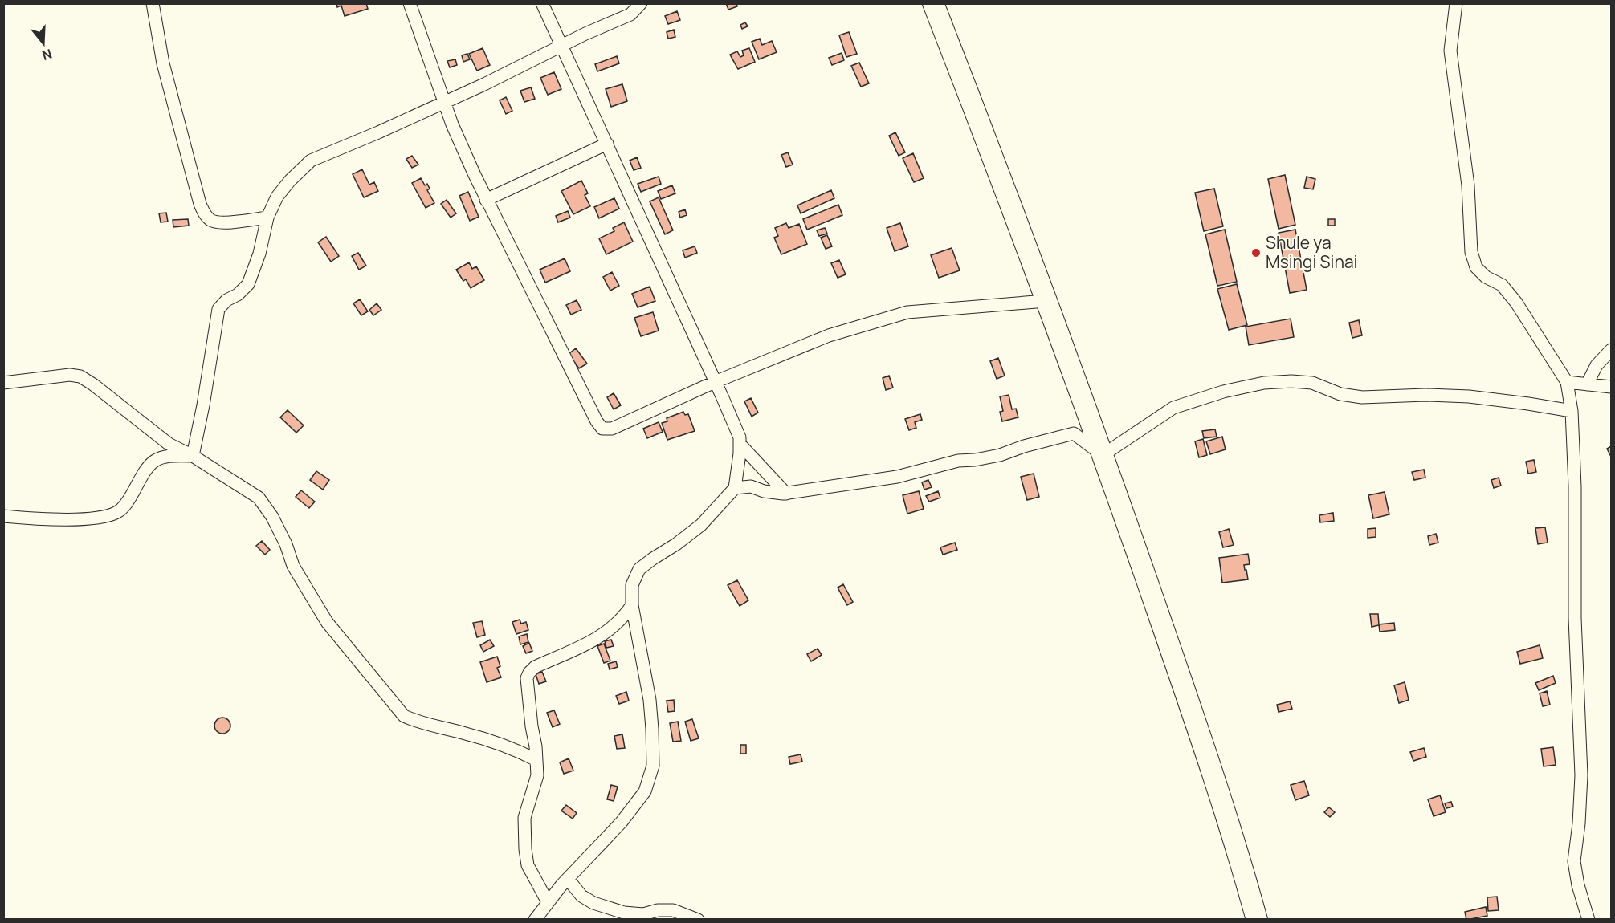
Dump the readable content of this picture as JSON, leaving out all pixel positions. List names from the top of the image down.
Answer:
{
  "places": ["Shule ya Msingi Sinai"],
  "north": "bottom"
}
